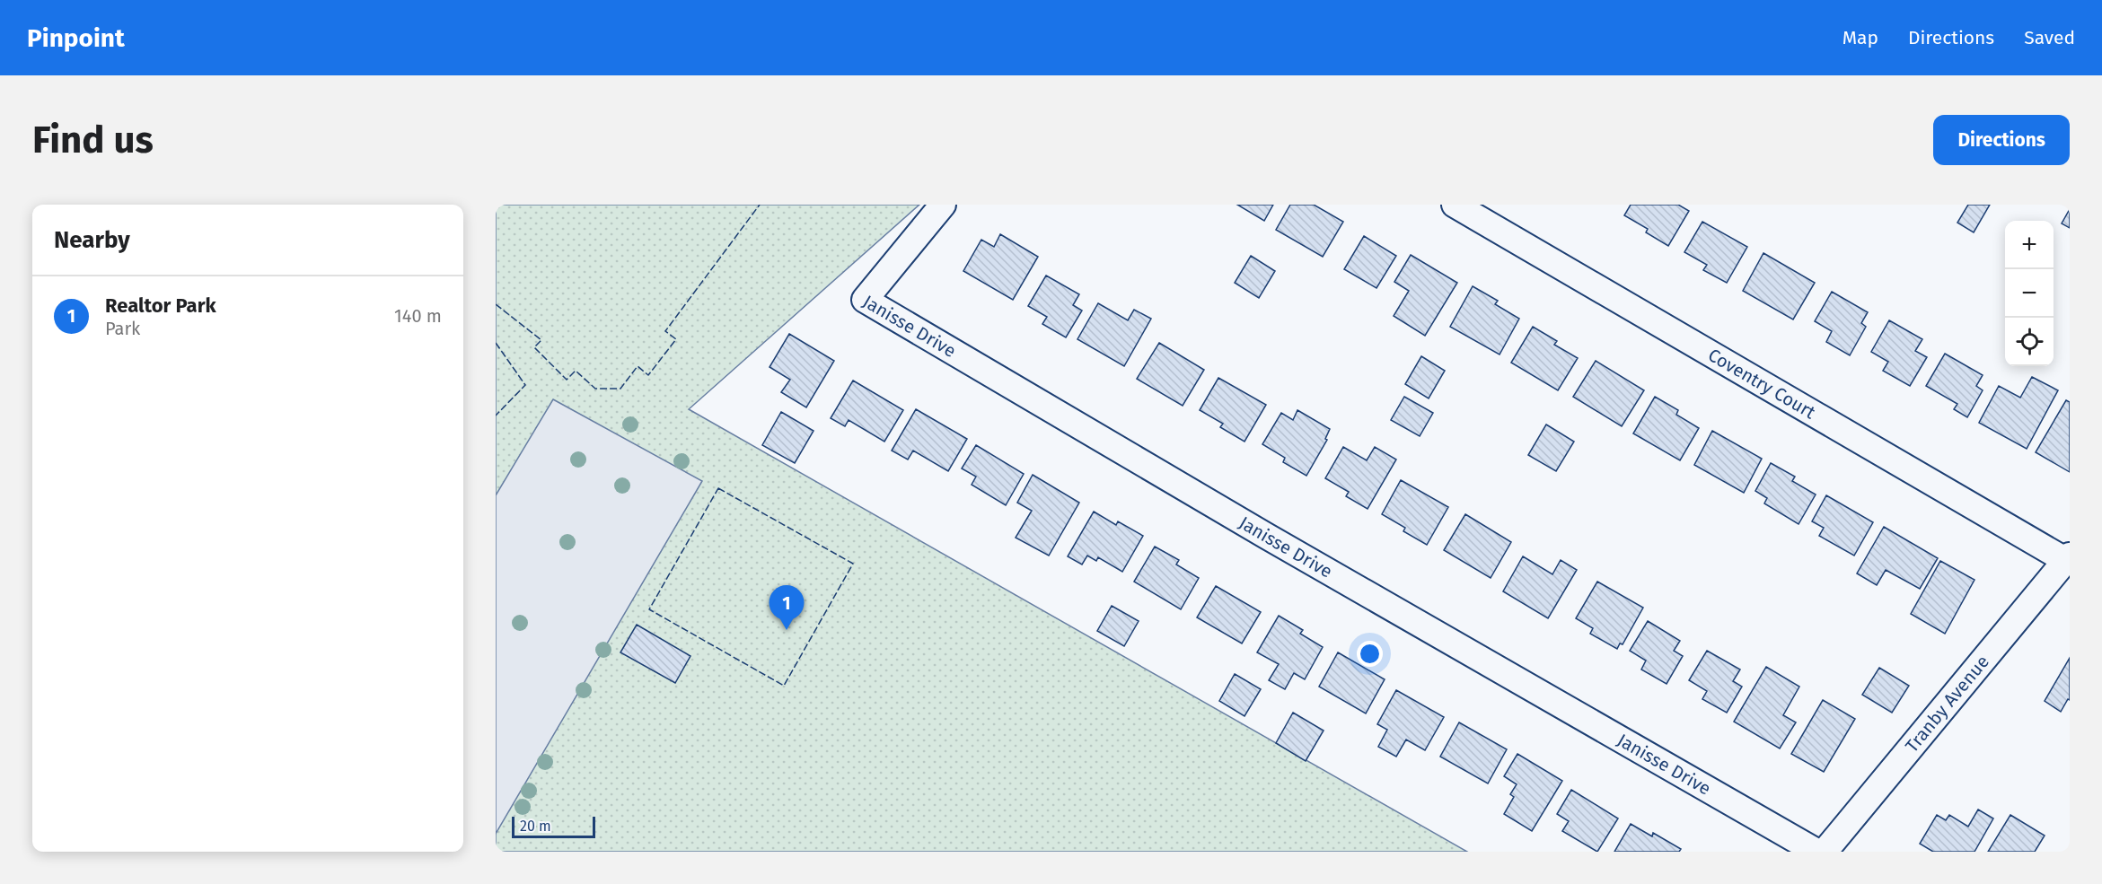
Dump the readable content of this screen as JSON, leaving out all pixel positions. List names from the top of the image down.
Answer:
{
  "streets": {
    "street": ["Janisse Drive", "Coventry Court", "Tranby Avenue"]
  },
  "crossings": [
    ["Coventry Court", "Tranby Avenue"]
  ],
  "scale_bar": "20 m",
  "page": {
    "header": "Pinpoint",
    "nav": ["Map", "Directions", "Saved"],
    "buttons": "Directions",
    "title": "Find us",
    "heading": "Nearby",
    "map_buttons": ["+", "−"],
    "list": [
      {
        "mark": "1",
        "name": "Realtor Park",
        "note": "Park",
        "value": "140 m"
      }
    ],
    "pins": "1",
    "scale": "20 m"
  }
}
